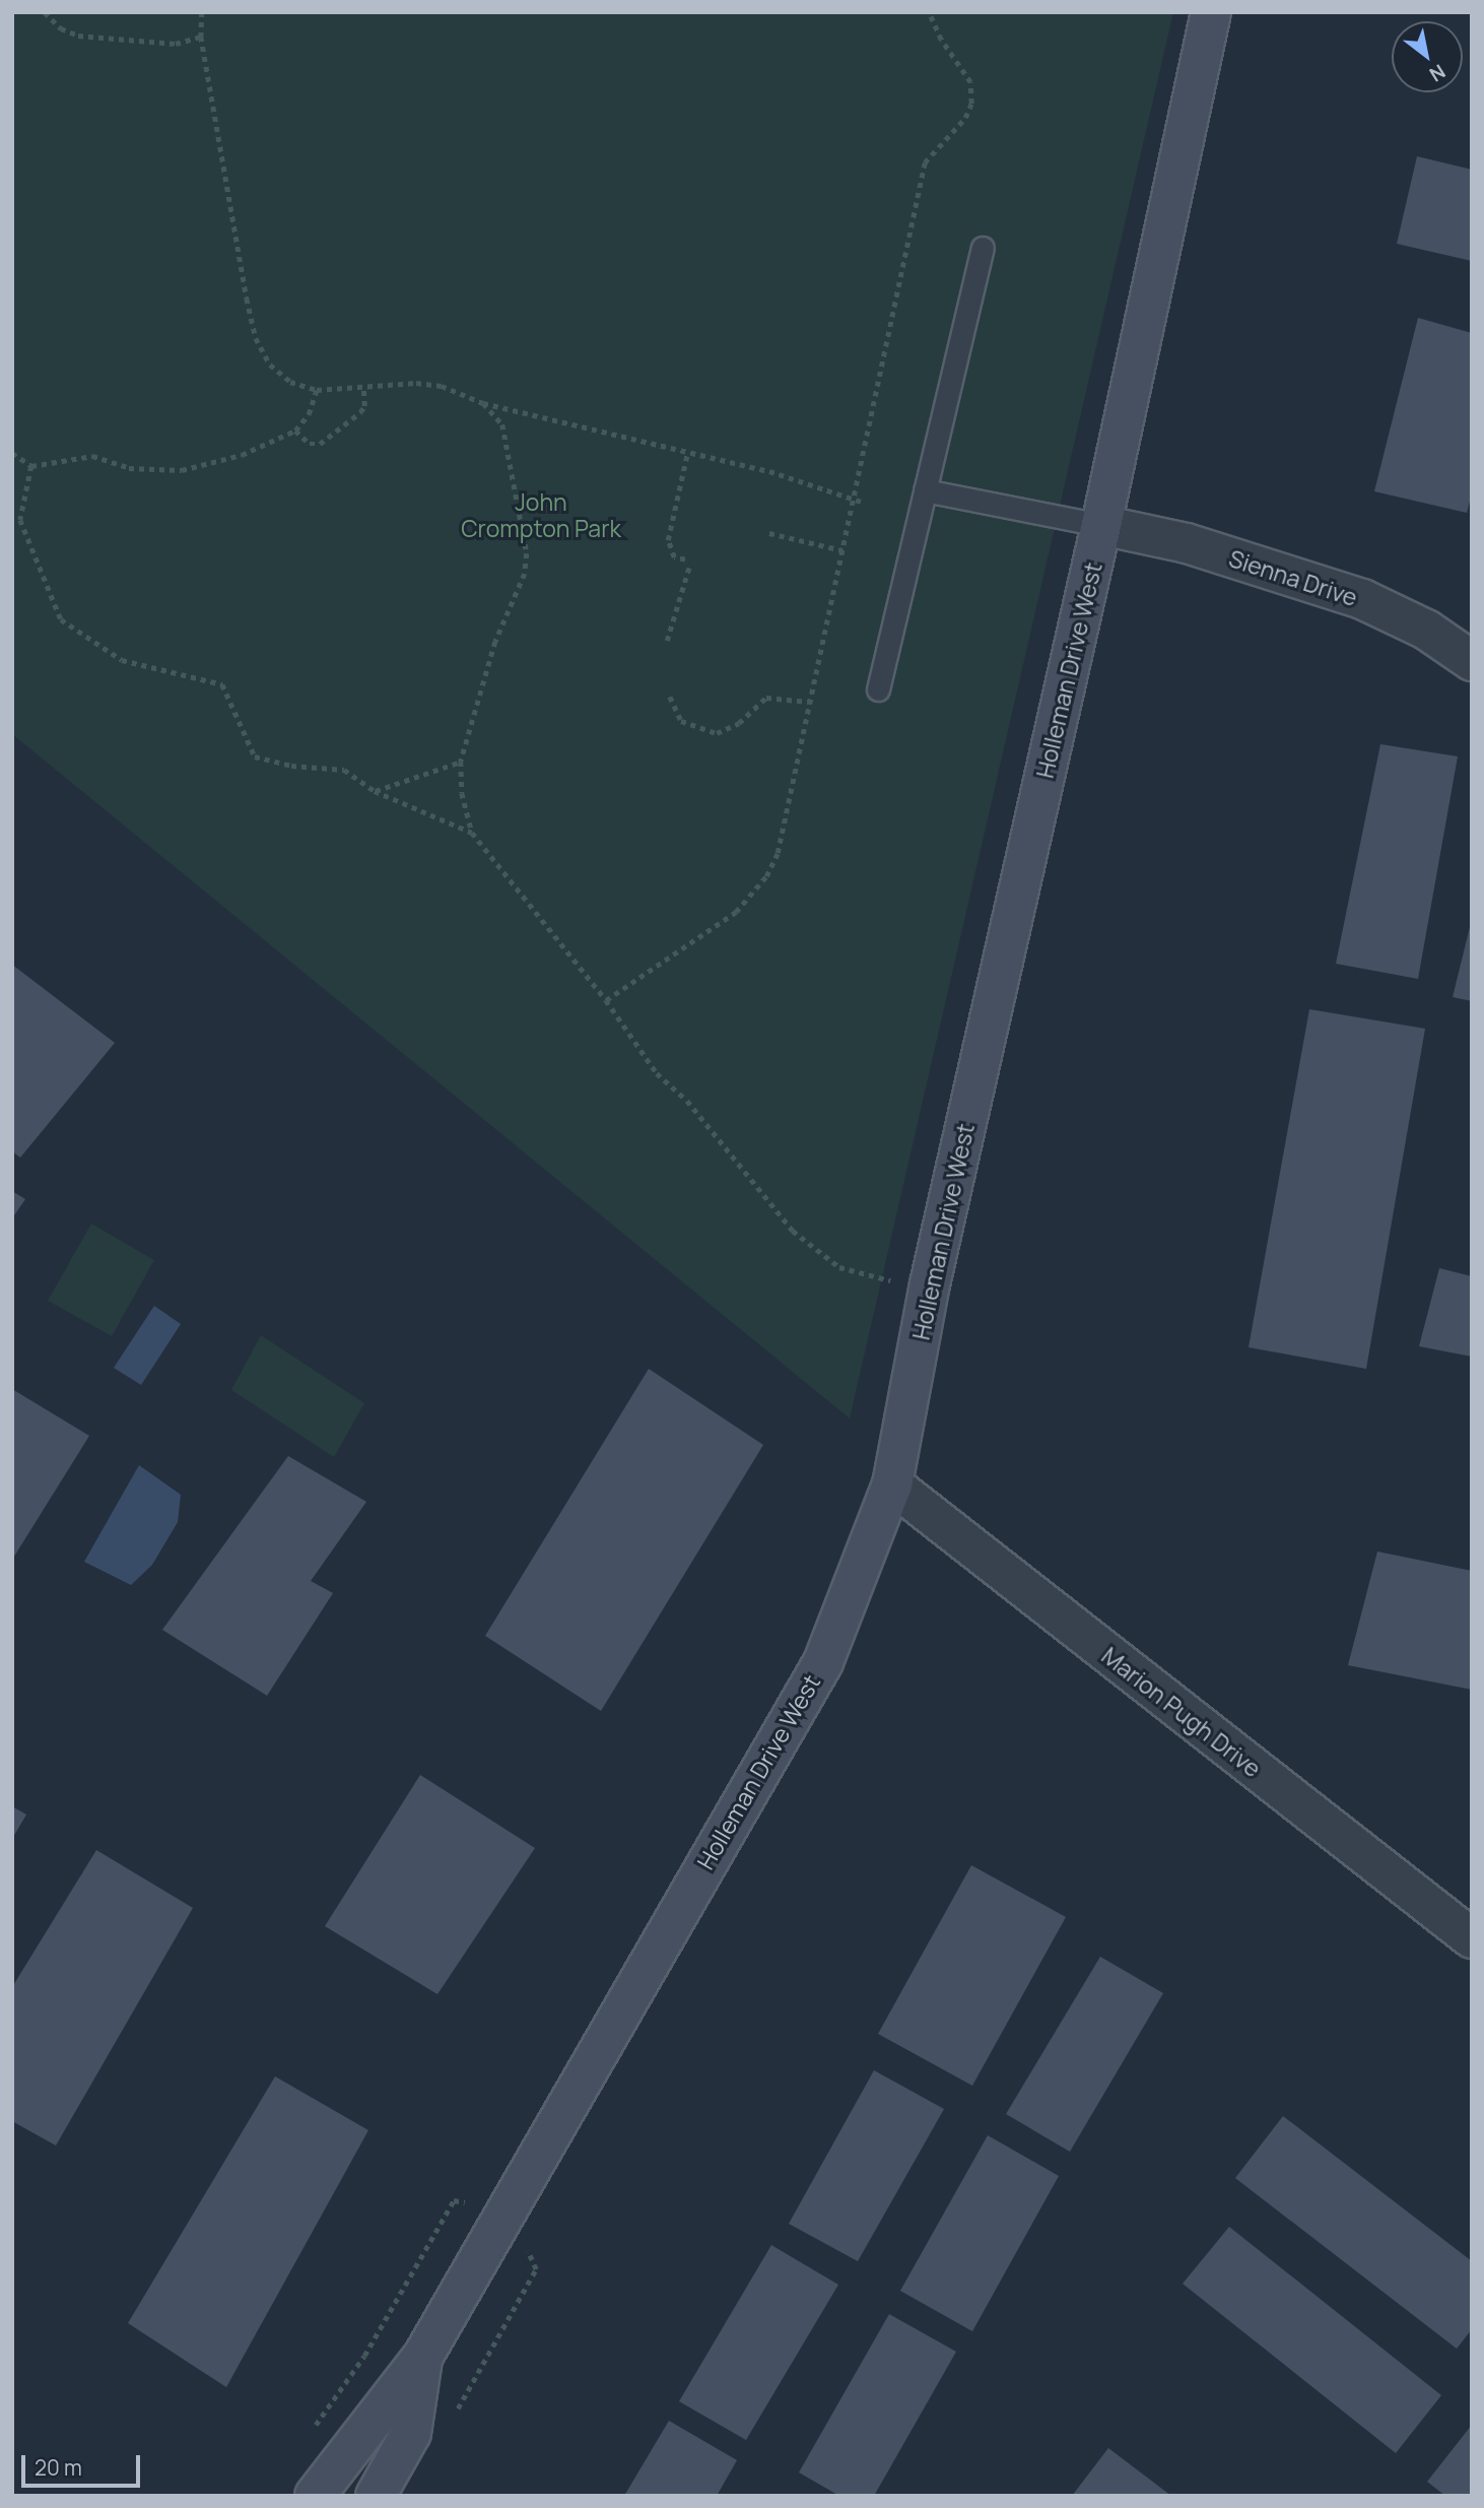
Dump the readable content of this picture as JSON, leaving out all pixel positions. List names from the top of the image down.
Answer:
{
  "streets": {
    "street": ["Sienna Drive", "Holleman Drive West", "Marion Pugh Drive"]
  },
  "crossings": [
    ["Sienna Drive", "Holleman Drive West"],
    ["Holleman Drive West", "Marion Pugh Drive"]
  ],
  "parks": ["John Crompton Park"],
  "scale_bar": "20 m",
  "north": "bottom right"
}
